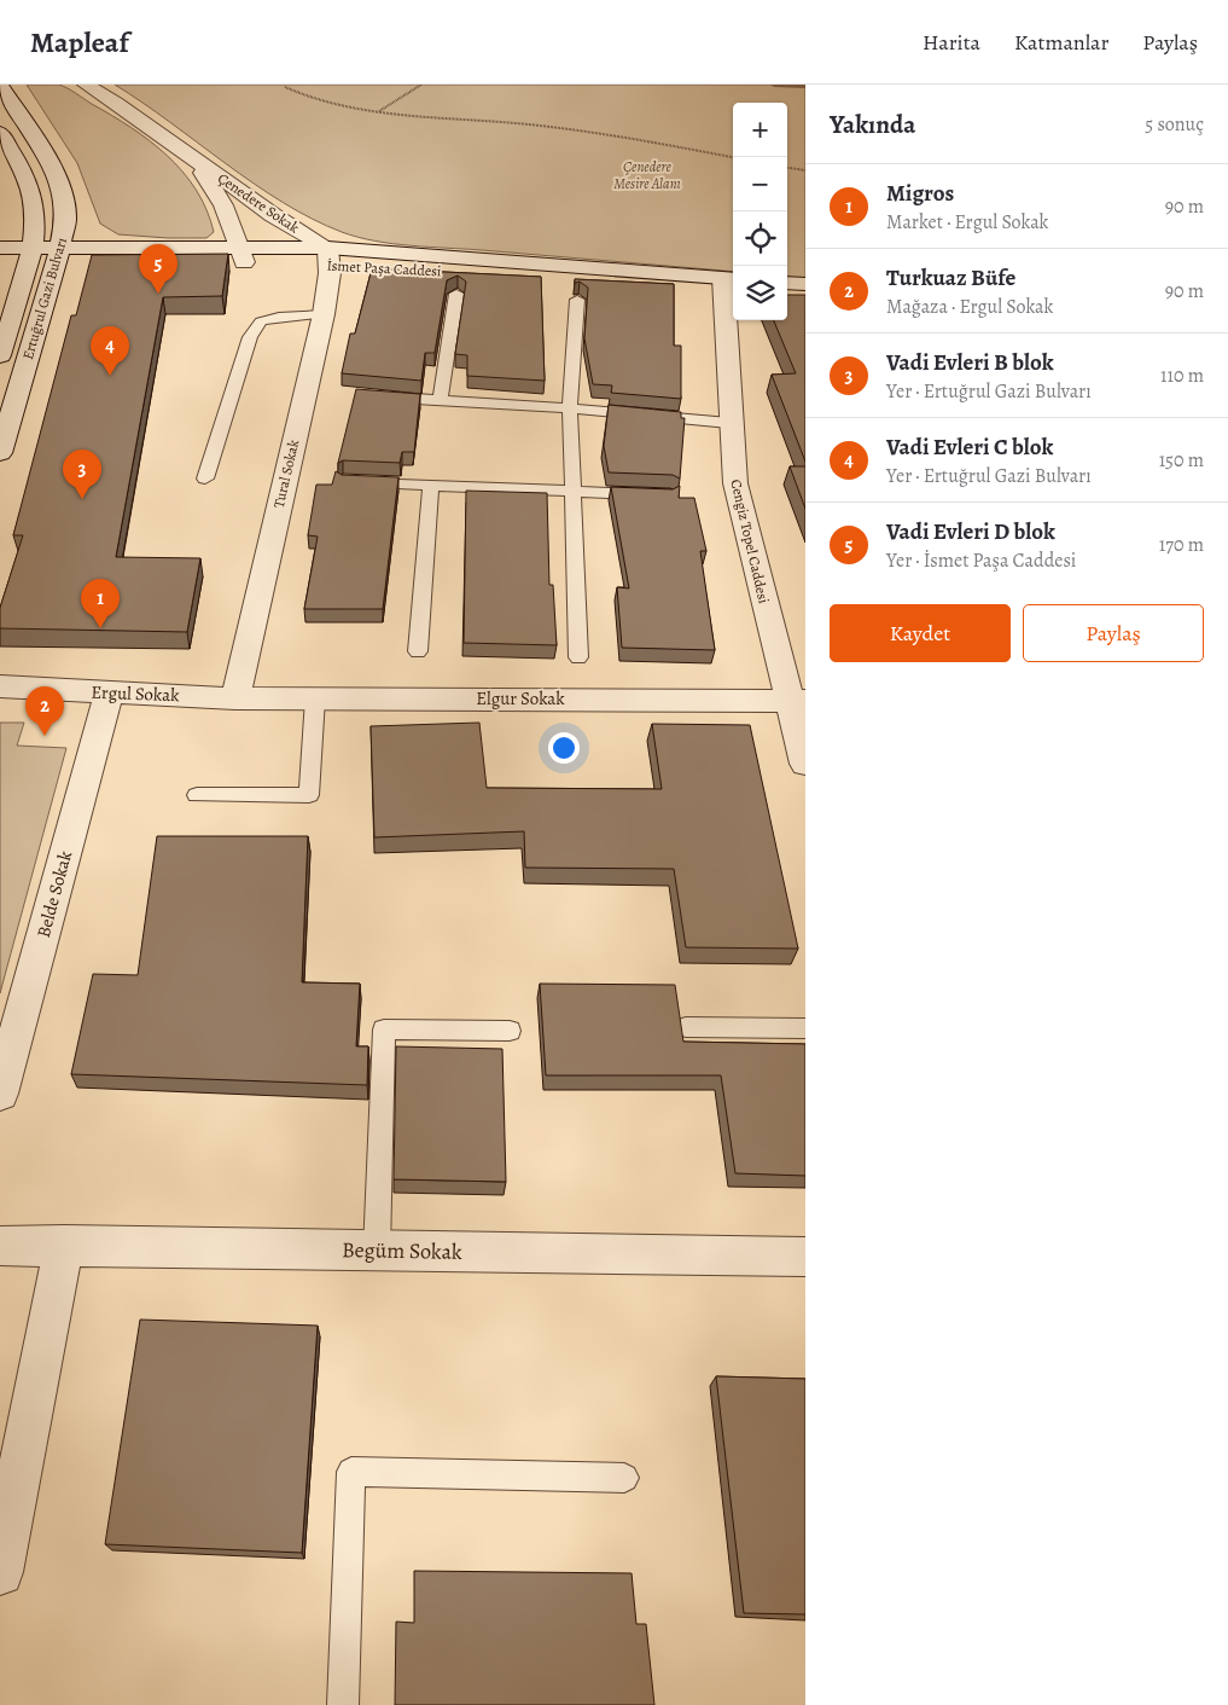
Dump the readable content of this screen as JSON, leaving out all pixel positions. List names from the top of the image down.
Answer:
{
  "streets": {
    "street": [
      "Çenedere Sokak",
      "İsmet Paşa Caddesi",
      "Ertuğrul Gazi Bulvarı",
      "Tural Sokak",
      "Cengiz Topel Caddesi",
      "Ergul Sokak",
      "Elgur Sokak",
      "Belde Sokak",
      "Begüm Sokak"
    ]
  },
  "crossings": [
    ["Çenedere Sokak", "İsmet Paşa Caddesi"],
    ["Çenedere Sokak", "Tural Sokak"],
    ["İsmet Paşa Caddesi", "Ertuğrul Gazi Bulvarı"],
    ["İsmet Paşa Caddesi", "Tural Sokak"],
    ["İsmet Paşa Caddesi", "Cengiz Topel Caddesi"],
    ["Tural Sokak", "Ergul Sokak"],
    ["Tural Sokak", "Elgur Sokak"],
    ["Cengiz Topel Caddesi", "Elgur Sokak"],
    ["Ergul Sokak", "Elgur Sokak"],
    ["Ergul Sokak", "Belde Sokak"]
  ],
  "parks": ["Çenedere Mesire Alanı"],
  "page": {
    "header": "Mapleaf",
    "nav": ["Harita", "Katmanlar", "Paylaş"],
    "heading": ["Yakında", "5 sonuç"],
    "map_buttons": ["+", "−"],
    "list": [
      {
        "mark": "1",
        "name": "Migros",
        "note": "Market · Ergul Sokak",
        "value": "90 m"
      },
      {
        "mark": "2",
        "name": "Turkuaz Büfe",
        "note": "Mağaza · Ergul Sokak",
        "value": "90 m"
      },
      {
        "mark": "3",
        "name": "Vadi Evleri B blok",
        "note": "Yer · Ertuğrul Gazi Bulvarı",
        "value": "110 m"
      },
      {
        "mark": "4",
        "name": "Vadi Evleri C blok",
        "note": "Yer · Ertuğrul Gazi Bulvarı",
        "value": "150 m"
      },
      {
        "mark": "5",
        "name": "Vadi Evleri D blok",
        "note": "Yer · İsmet Paşa Caddesi",
        "value": "170 m"
      }
    ],
    "pins": [
      "5",
      "4",
      "3",
      "1",
      "2"
    ],
    "buttons": ["Kaydet", "Paylaş"]
  }
}
